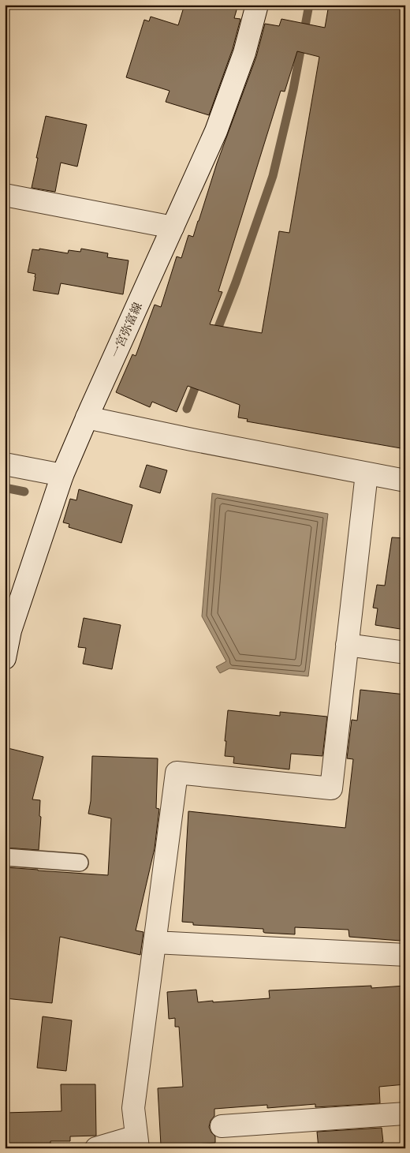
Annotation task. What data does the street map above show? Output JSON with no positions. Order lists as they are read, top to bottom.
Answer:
{
  "streets": {
    "street": ["一宮弥富線"]
  }
}
